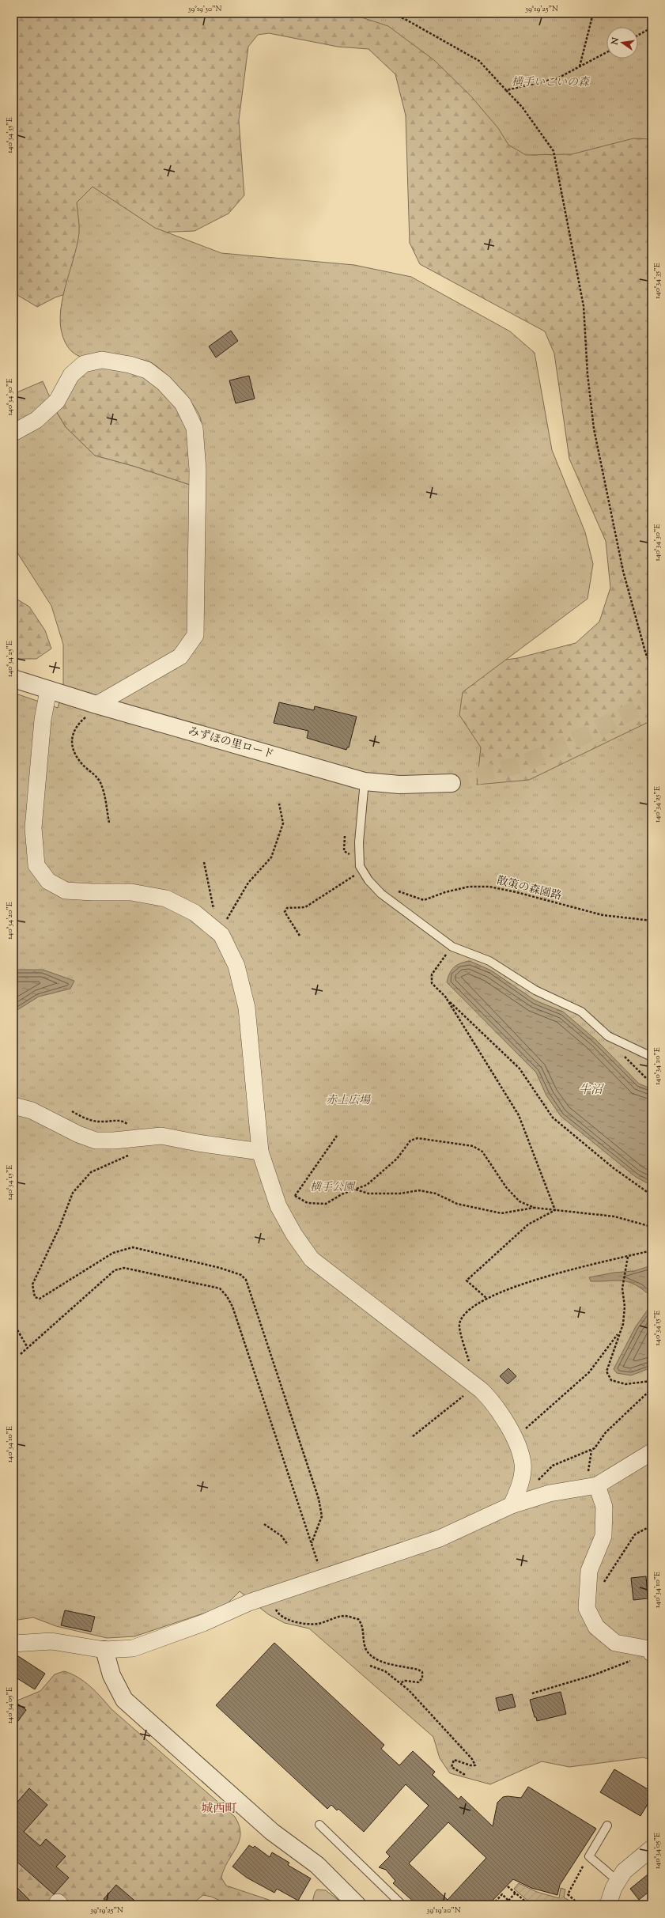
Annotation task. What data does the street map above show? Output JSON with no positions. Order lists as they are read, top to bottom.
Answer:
{
  "streets": {
    "street": ["みずほの里ロード"],
    "path": ["散策の森園路"]
  },
  "districts": ["城西町"],
  "water": ["牛沼"],
  "parks": ["横手いこいの森", "赤土広場", "横手公園"],
  "north": "left",
  "coordinates": [
    "39°19'30\"N",
    "39°19'25\"N",
    "140°34'35\"E",
    "140°34'30\"E",
    "140°34'25\"E",
    "140°34'20\"E",
    "140°34'15\"E",
    "140°34'10\"E",
    "140°34'05\"E",
    "39°19'20\"N"
  ]
}
